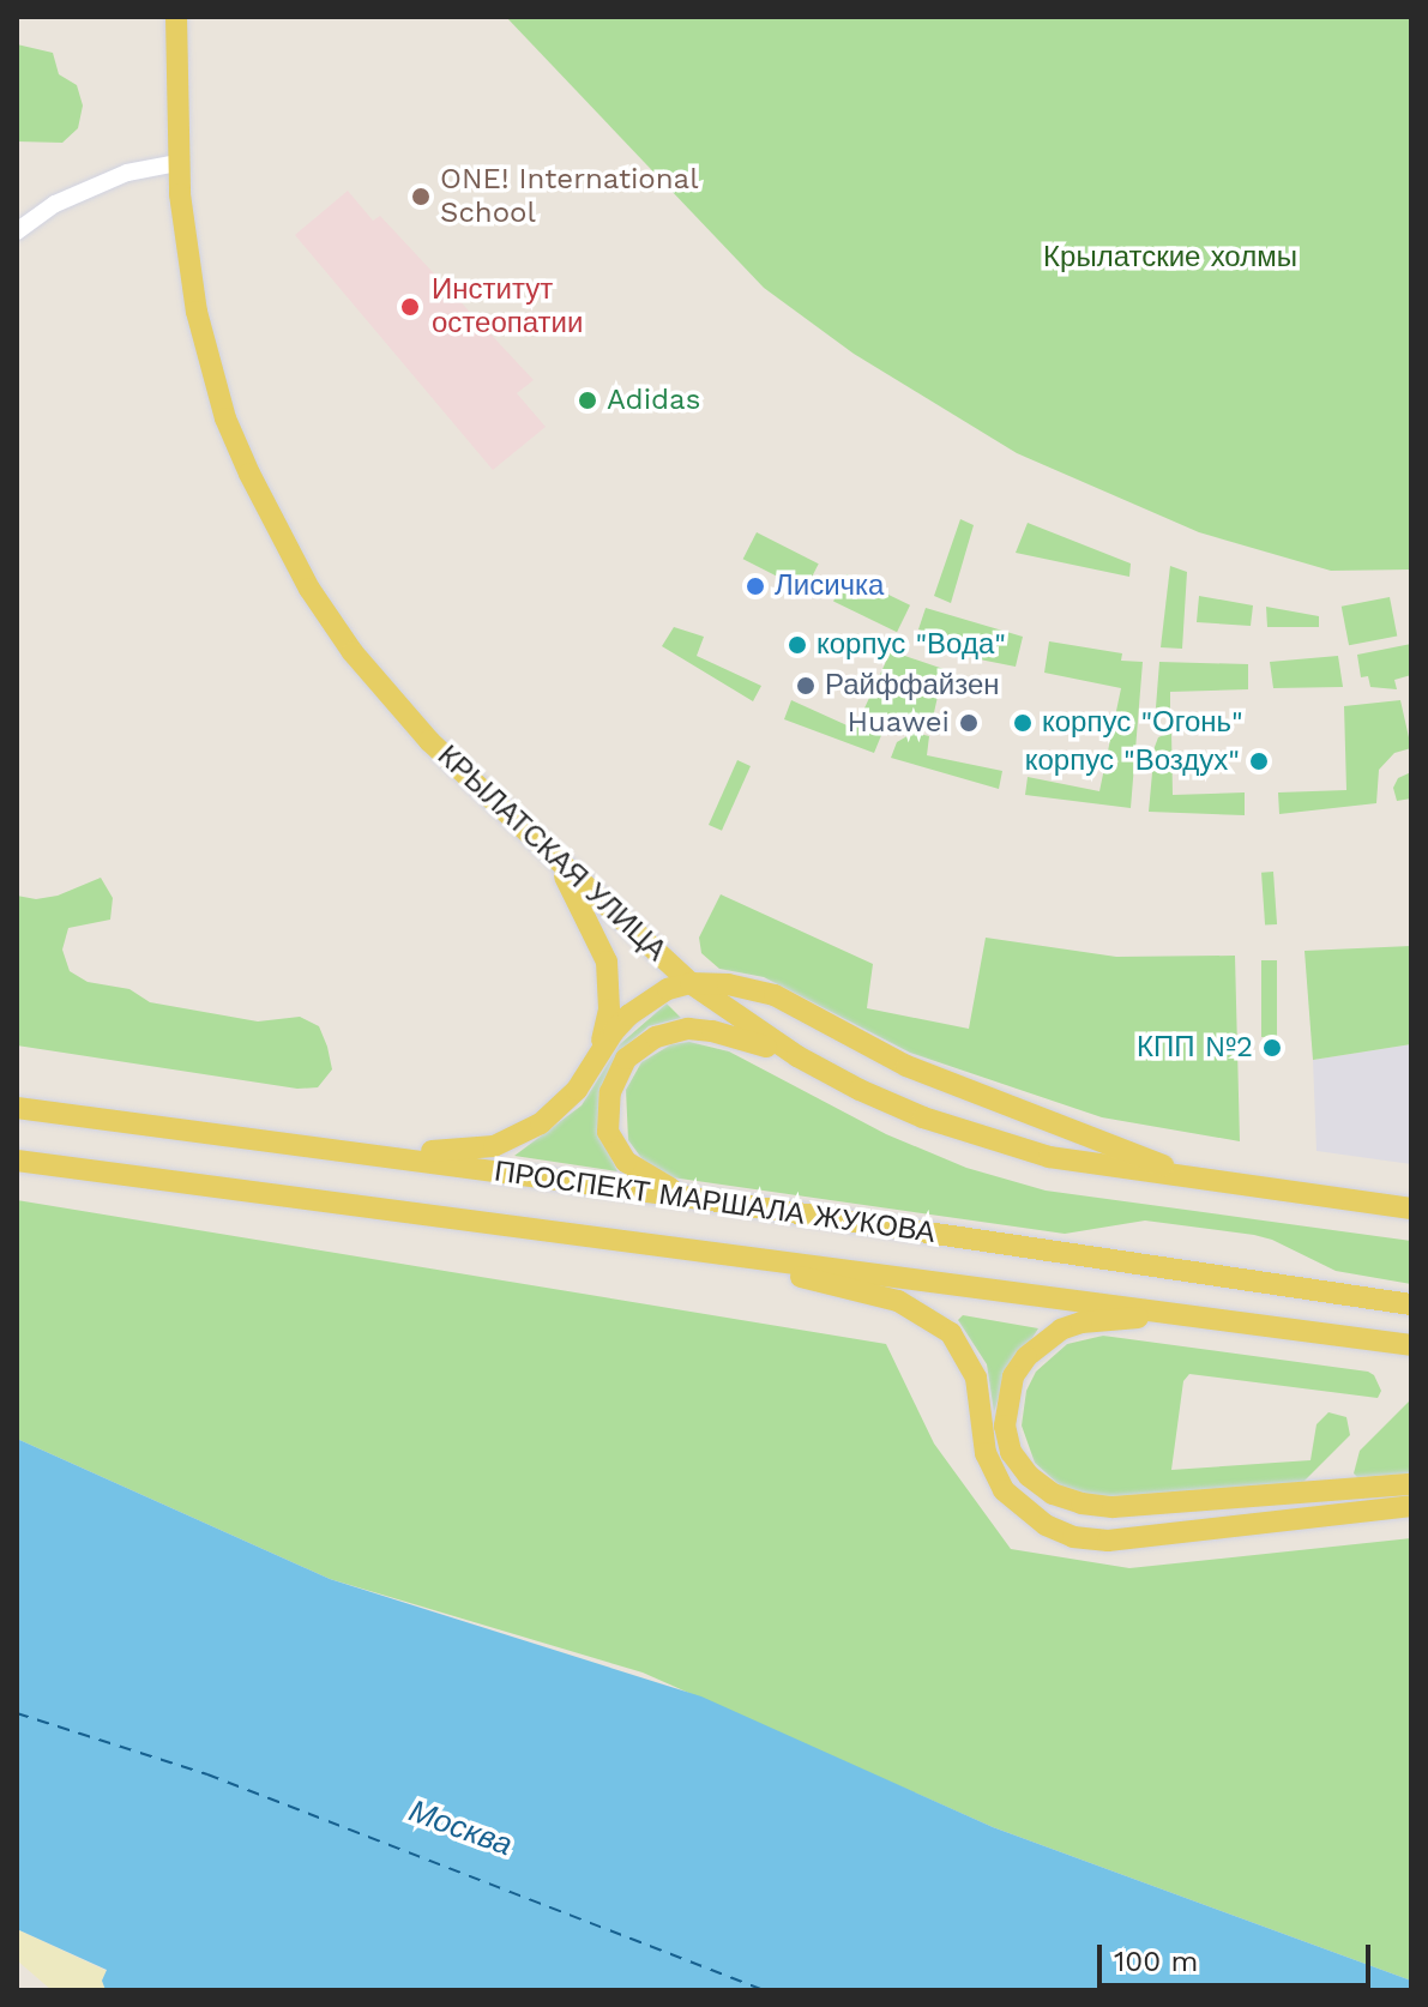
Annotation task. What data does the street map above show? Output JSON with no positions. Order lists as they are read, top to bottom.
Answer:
{
  "streets": {
    "main road": ["КРЫЛАТСКАЯ УЛИЦА", "ПРОСПЕКТ МАРШАЛА ЖУКОВА"]
  },
  "water": ["Москва"],
  "parks": ["Крылатские холмы"],
  "places": [
    "ONE! International School",
    "Институт остеопатии",
    "Adidas",
    "Лисичка",
    "корпус \"Вода\"",
    "Райффайзен",
    "Huawei",
    "корпус \"Огонь\"",
    "корпус \"Воздух\"",
    "КПП №2"
  ],
  "scale_bar": "100 m"
}
